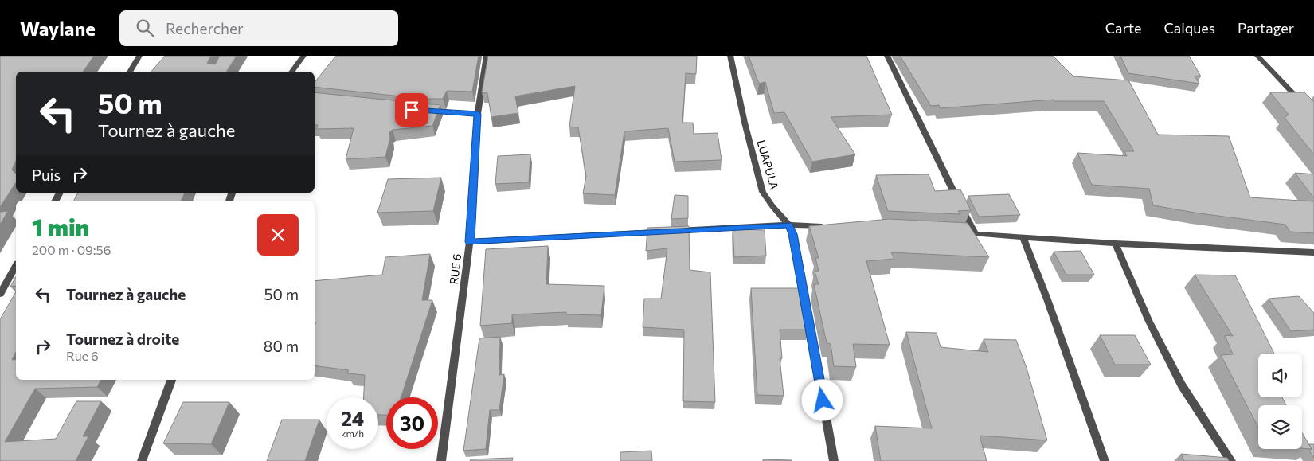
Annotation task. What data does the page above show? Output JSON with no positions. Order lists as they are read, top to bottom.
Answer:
{
  "streets": {
    "street": ["LUAPULA", "RUE 6"]
  },
  "page": {
    "header": "Waylane",
    "search": "Rechercher",
    "nav": ["Carte", "Calques", "Partager"],
    "turn": ["50 m", "Tournez à gauche"],
    "then": "Puis",
    "heading": ["1 min", "200 m · 09:56"],
    "list": [
      {
        "name": "Tournez à gauche",
        "value": "50 m"
      },
      {
        "name": "Tournez à droite",
        "note": "Rue 6",
        "value": "80 m"
      }
    ],
    "speed": "24 km/h",
    "limit": "30"
  }
}
